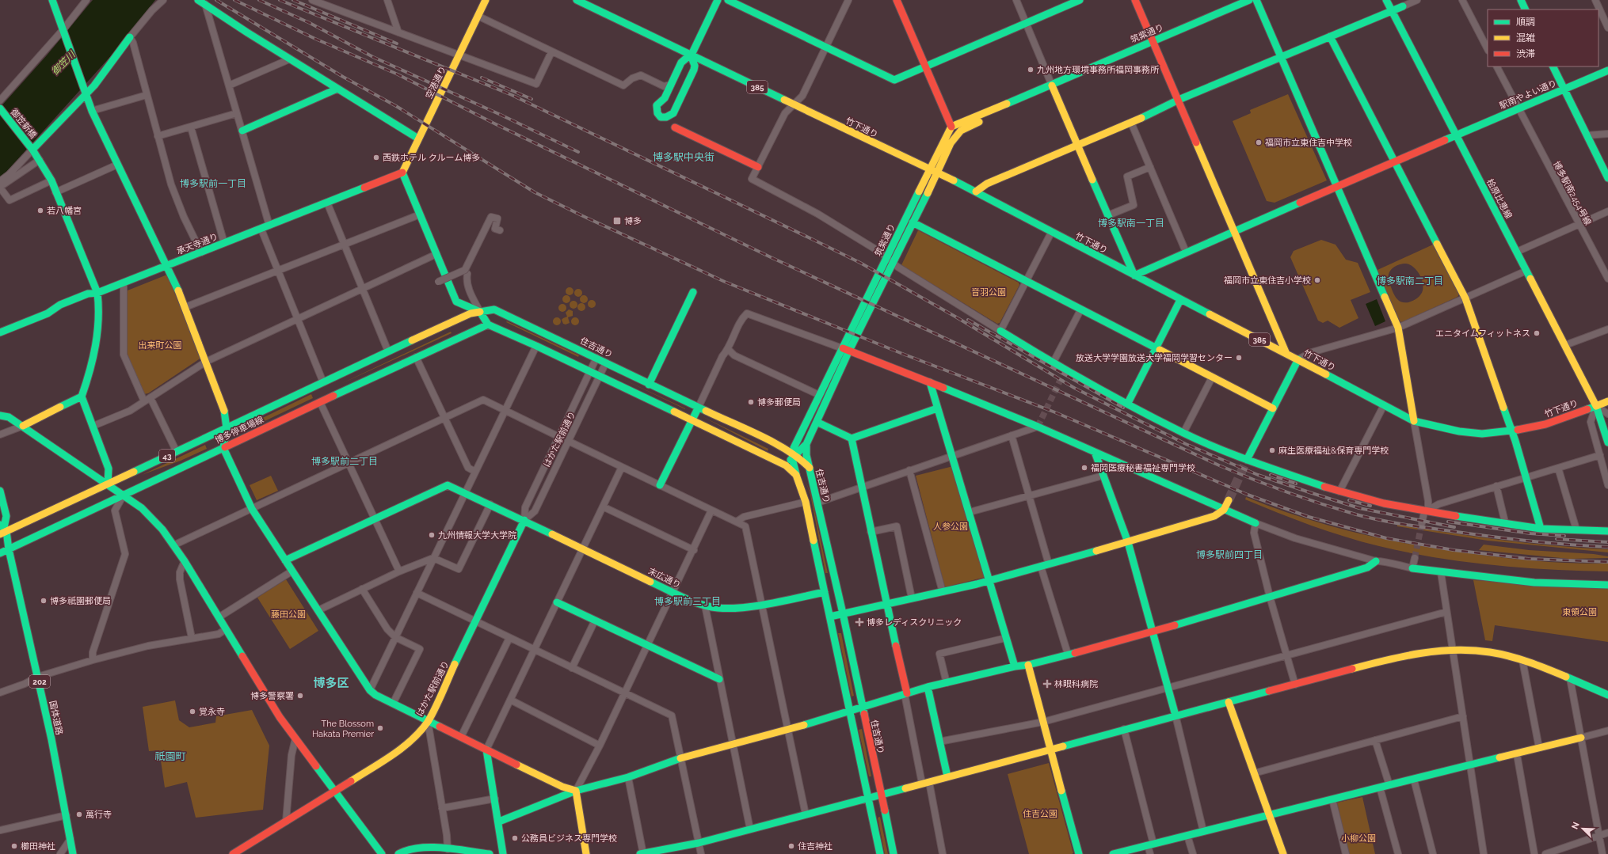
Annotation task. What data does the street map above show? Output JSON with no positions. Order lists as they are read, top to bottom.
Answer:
{
  "streets": {
    "main road": [
      "筑紫通り",
      "空港通り",
      "385",
      "駅南やよい通り",
      "御笠新橋",
      "竹下通り",
      "桧原比恵線",
      "承天寺通り",
      "住吉通り",
      "博多停車場線",
      "はかた駅前通り",
      "43",
      "末広通り",
      "202",
      "国体道路"
    ],
    "street": ["博多駅南2454号線"]
  },
  "crossings": [
    ["筑紫通り", "竹下通り"],
    ["筑紫通り", "住吉通り"],
    ["空港通り", "承天寺通り"],
    ["駅南やよい通り", "竹下通り"],
    ["駅南やよい通り", "博多駅南2454号線"],
    ["駅南やよい通り", "桧原比恵線"],
    ["御笠新橋", "承天寺通り"],
    ["竹下通り", "桧原比恵線"],
    ["住吉通り", "博多停車場線"],
    ["住吉通り", "はかた駅前通り"],
    ["博多停車場線", "202"],
    ["博多停車場線", "国体道路"],
    ["はかた駅前通り", "末広通り"],
    ["202", "国体道路"]
  ],
  "districts": [
    "博多駅中央街",
    "博多駅前一丁目",
    "博多駅南一丁目",
    "博多駅南二丁目",
    "博多駅前二丁目",
    "博多駅前四丁目",
    "博多駅前三丁目",
    "博多区",
    "祇園町"
  ],
  "water": ["御笠川"],
  "parks": [
    "音羽公園",
    "出来町公園",
    "人参公園",
    "東領公園",
    "藤田公園",
    "住吉公園",
    "小柳公園"
  ],
  "places": {
    "other": [
      "九州地方環境事務所福岡事務所",
      "福岡市立東住吉中学校",
      "西鉄ホテル クルーム博多",
      "若八幡宮",
      "福岡市立東住吉小学校",
      "エニタイムフィットネス",
      "放送大学学園放送大学福岡学習センター",
      "博多郵便局",
      "麻生医療福祉&保育専門学校",
      "福岡医療秘書福祉専門学校",
      "九州情報大学大学院",
      "博多祇園郵便局",
      "博多警察署",
      "覚永寺",
      "The Blossom Hakata Premier",
      "萬行寺",
      "公務員ビジネス専門学校",
      "櫛田神社",
      "住吉神社"
    ],
    "transit": ["博多"],
    "health": ["博多レディスクリニック", "林眼科病院"]
  },
  "legend": ["順調", "混雑", "渋滞"],
  "north": "top left"
}
